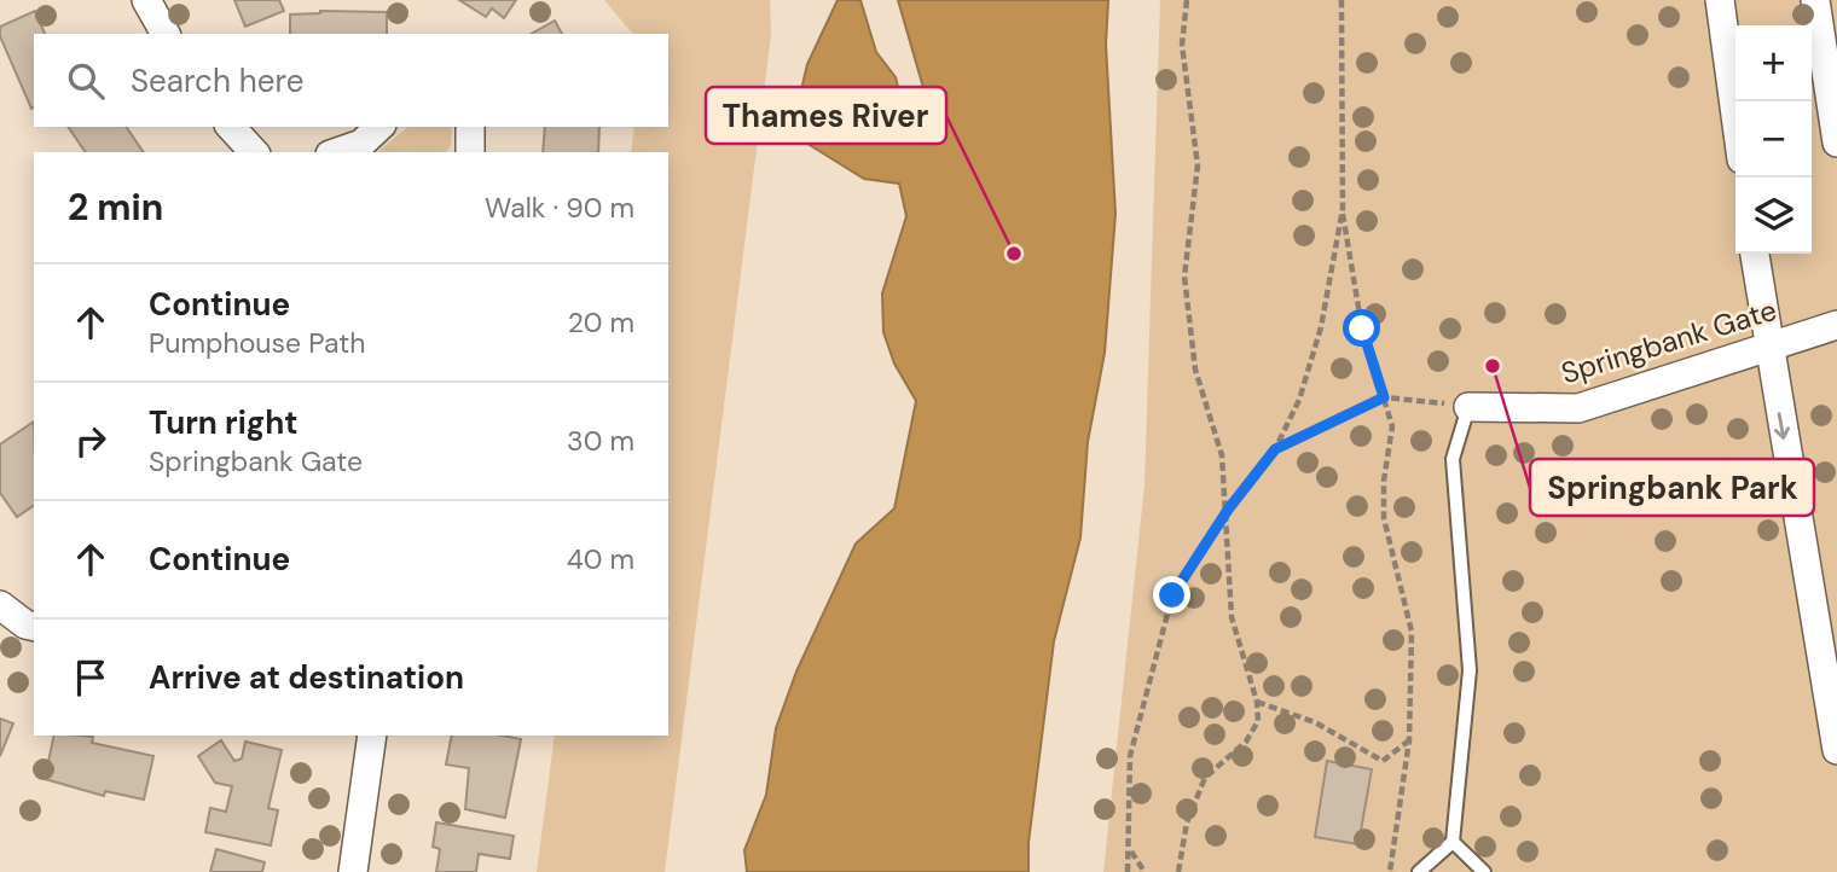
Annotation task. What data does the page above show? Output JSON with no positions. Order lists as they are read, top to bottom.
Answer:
{
  "streets": {
    "street": ["Springbank Gate"]
  },
  "places": ["Thames River", "Springbank Park"],
  "page": {
    "map_buttons": ["+", "−"],
    "search": "Search here",
    "heading": ["2 min", "Walk · 90 m"],
    "list": [
      ["Continue", "Pumphouse Path", "20 m"],
      ["Turn right", "Springbank Gate", "30 m"],
      ["Continue", "40 m"],
      "Arrive at destination"
    ]
  }
}
